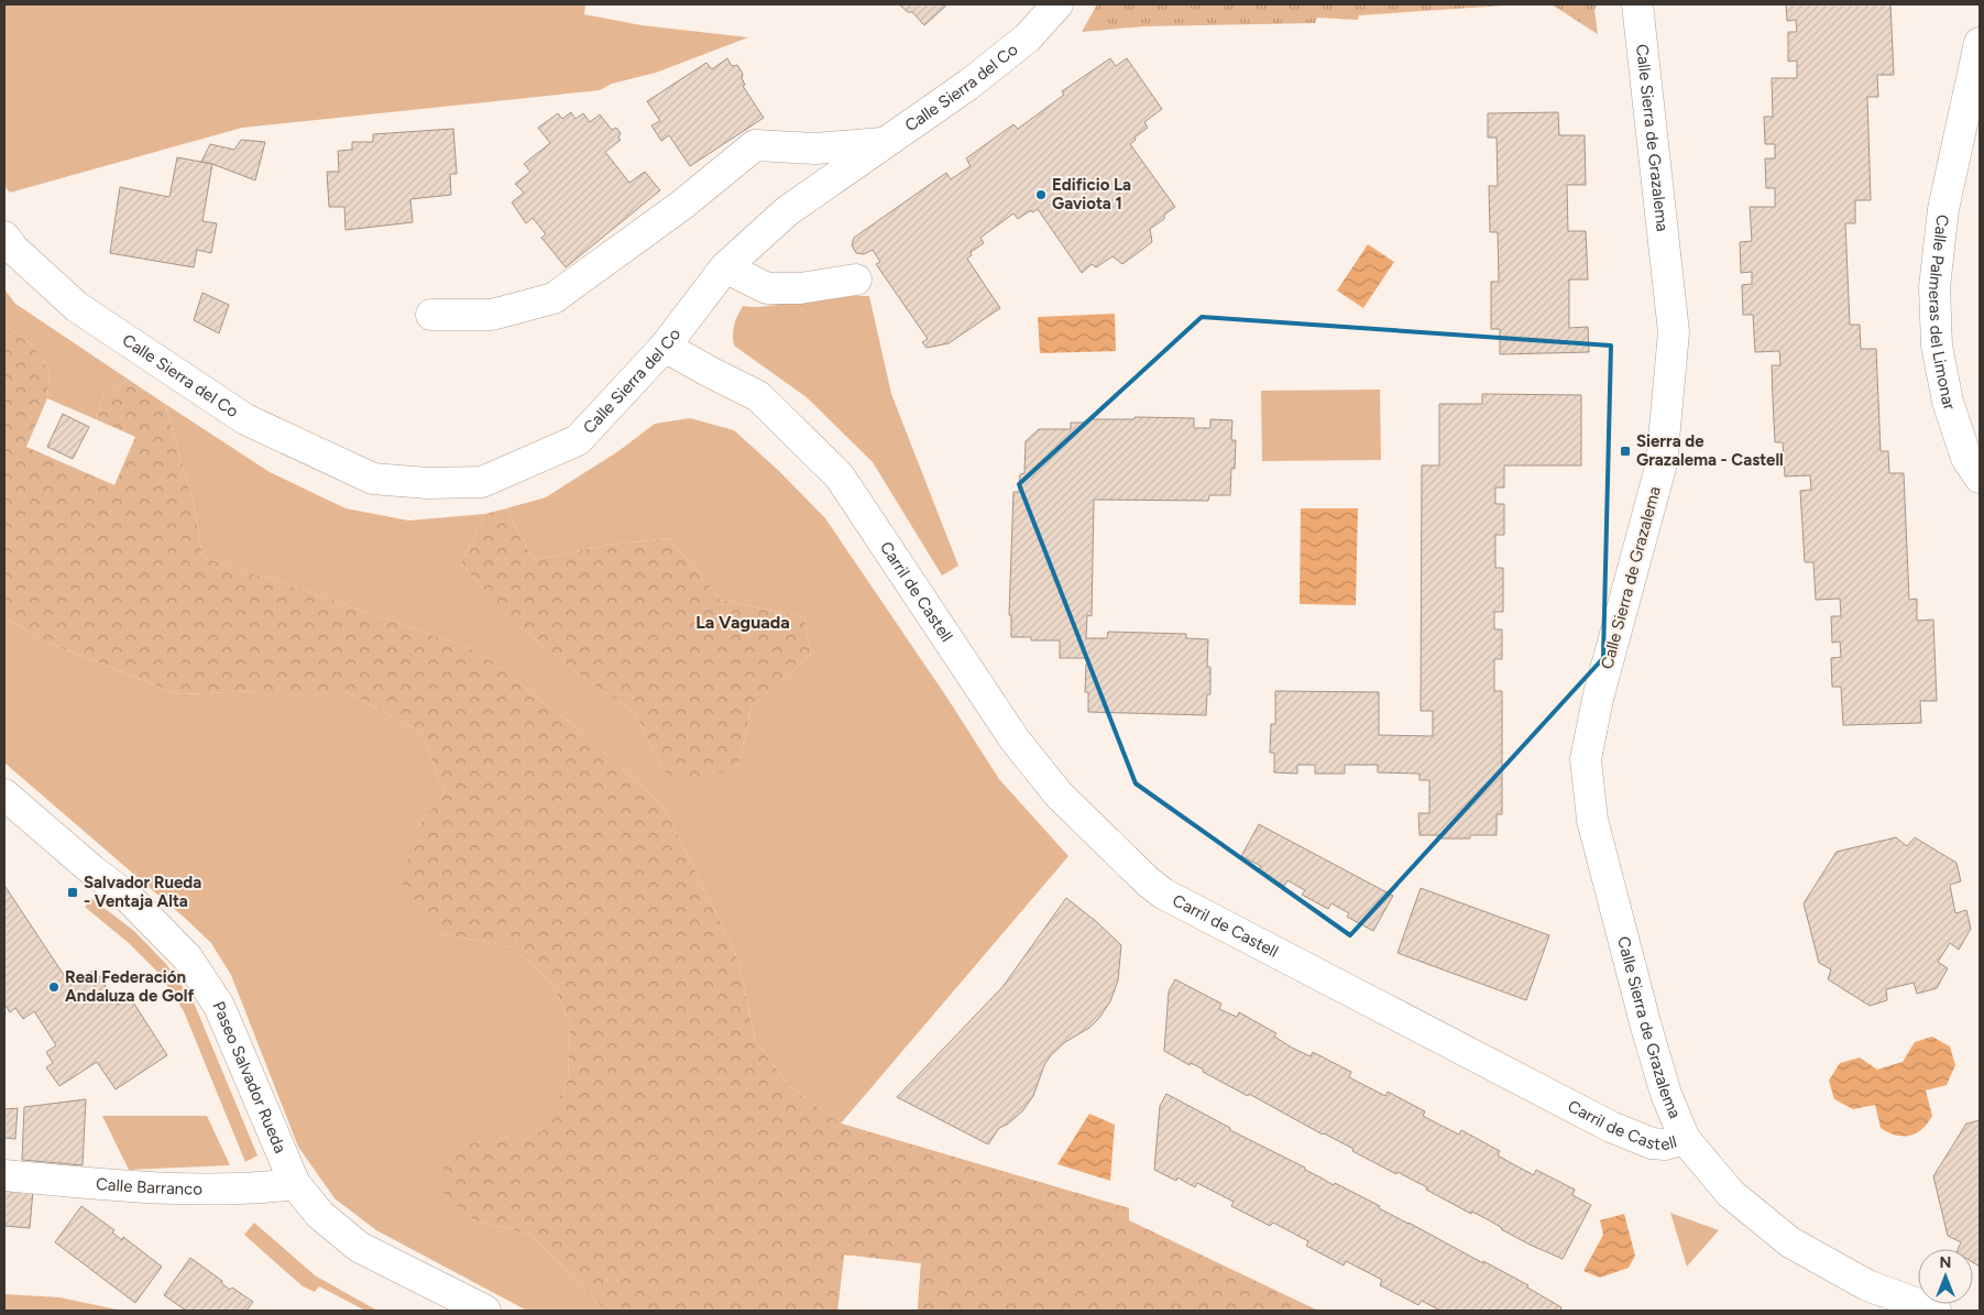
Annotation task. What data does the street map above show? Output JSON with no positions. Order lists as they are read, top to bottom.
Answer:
{
  "streets": {
    "street": [
      "Calle Sierra del Co",
      "Calle Sierra de Grazalema",
      "Calle Palmeras del Limonar",
      "Carril de Castell",
      "Paseo Salvador Rueda",
      "Calle Barranco"
    ]
  },
  "crossings": [
    ["Calle Sierra del Co", "Carril de Castell"],
    ["Calle Sierra de Grazalema", "Carril de Castell"],
    ["Paseo Salvador Rueda", "Calle Barranco"]
  ],
  "districts": ["La Vaguada"],
  "places": {
    "other": ["Edificio La Gaviota 1", "Real Federación Andaluza de Golf"],
    "transit": ["Sierra de Grazalema - Castell", "Salvador Rueda - Ventaja Alta"]
  },
  "north": "top"
}
